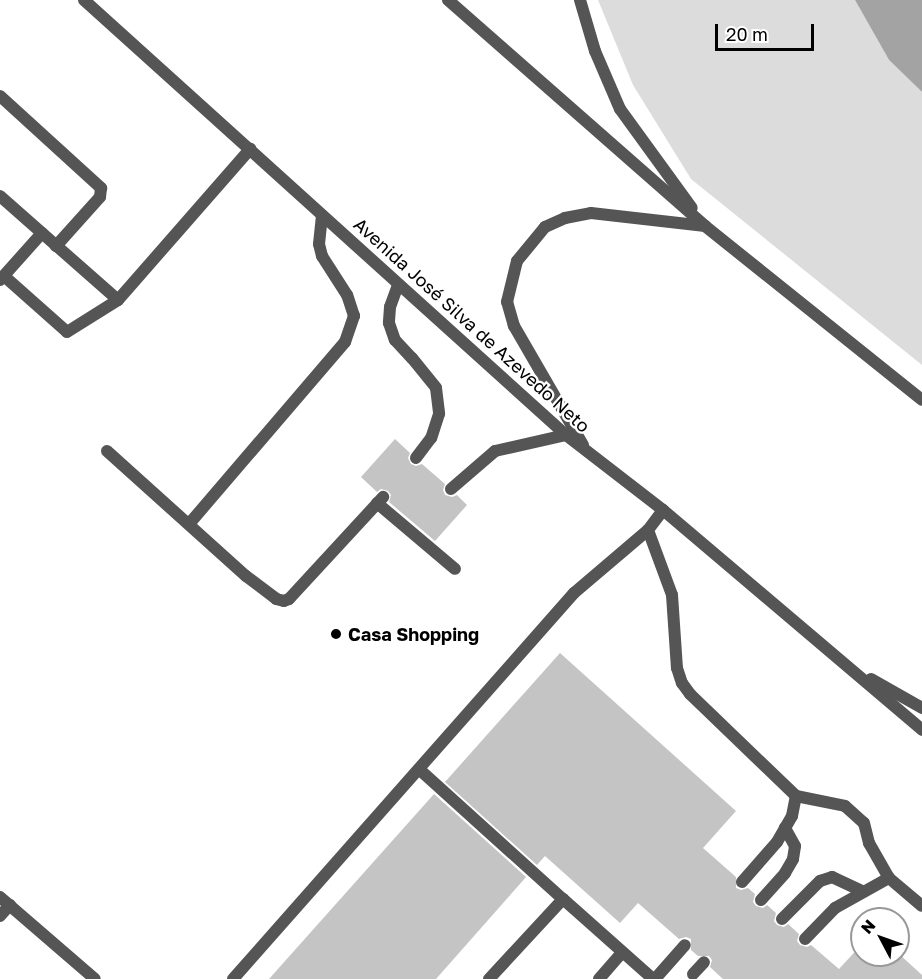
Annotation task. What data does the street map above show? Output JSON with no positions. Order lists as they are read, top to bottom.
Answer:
{
  "streets": {
    "street": ["Avenida José Silva de Azevedo Neto"]
  },
  "places": ["Casa Shopping"],
  "scale_bar": "20 m",
  "north": "top left"
}
